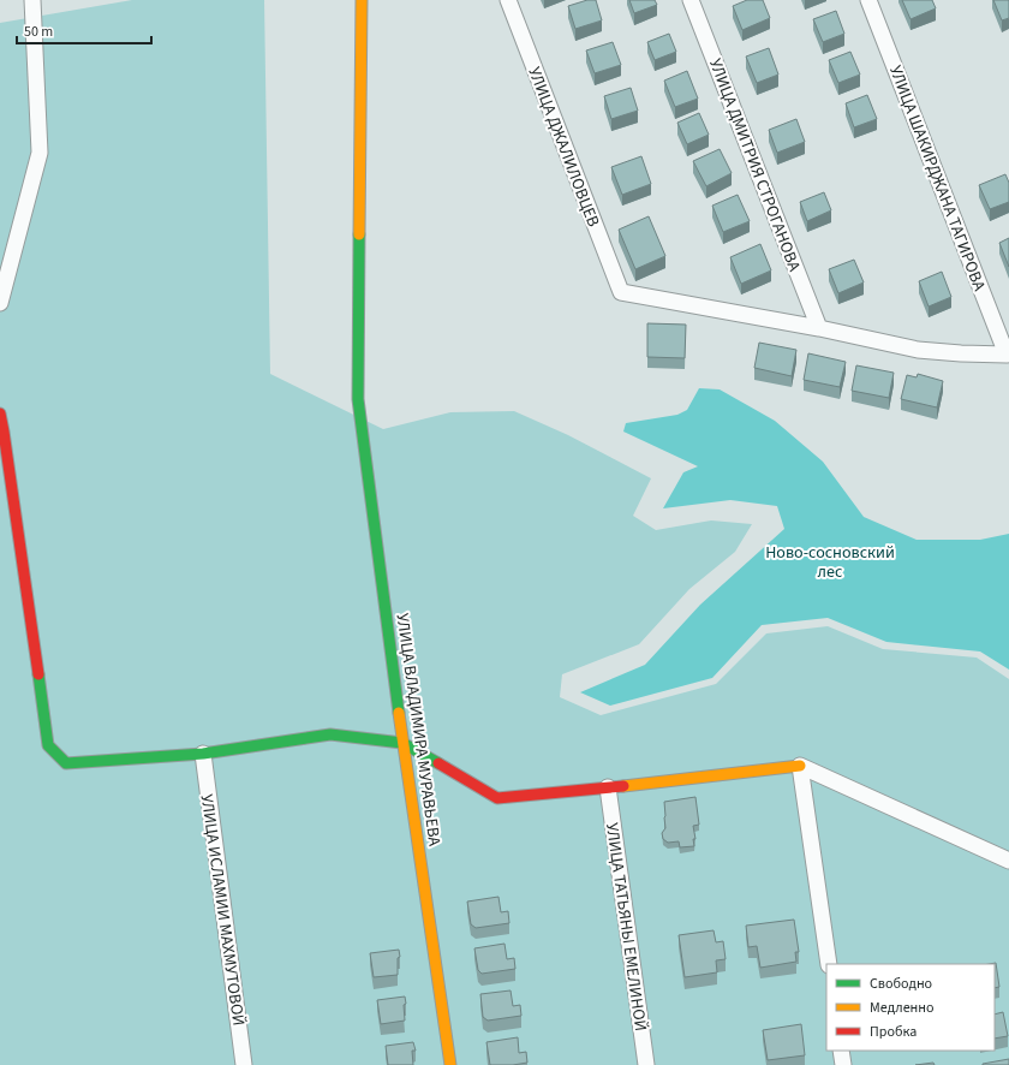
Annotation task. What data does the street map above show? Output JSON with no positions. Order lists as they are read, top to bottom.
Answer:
{
  "streets": {
    "street": [
      "УЛИЦА ДЖАЛИЛОВЦЕВ",
      "УЛИЦА ДМИТРИЯ СТРОГАНОВА",
      "УЛИЦА ШАКИРДЖАНА ТАГИРОВА",
      "УЛИЦА ВЛАДИМИРА МУРАВЬЕВА",
      "УЛИЦА ИСЛАМИИ МАХМУТОВОЙ",
      "УЛИЦА ТАТЬЯНЫ ЕМЕЛИНОЙ"
    ]
  },
  "crossings": [
    ["УЛИЦА ДЖАЛИЛОВЦЕВ", "УЛИЦА ДМИТРИЯ СТРОГАНОВА"]
  ],
  "parks": ["Ново-сосновский лес"],
  "legend": ["Свободно", "Медленно", "Пробка"],
  "scale_bar": "50 m"
}
